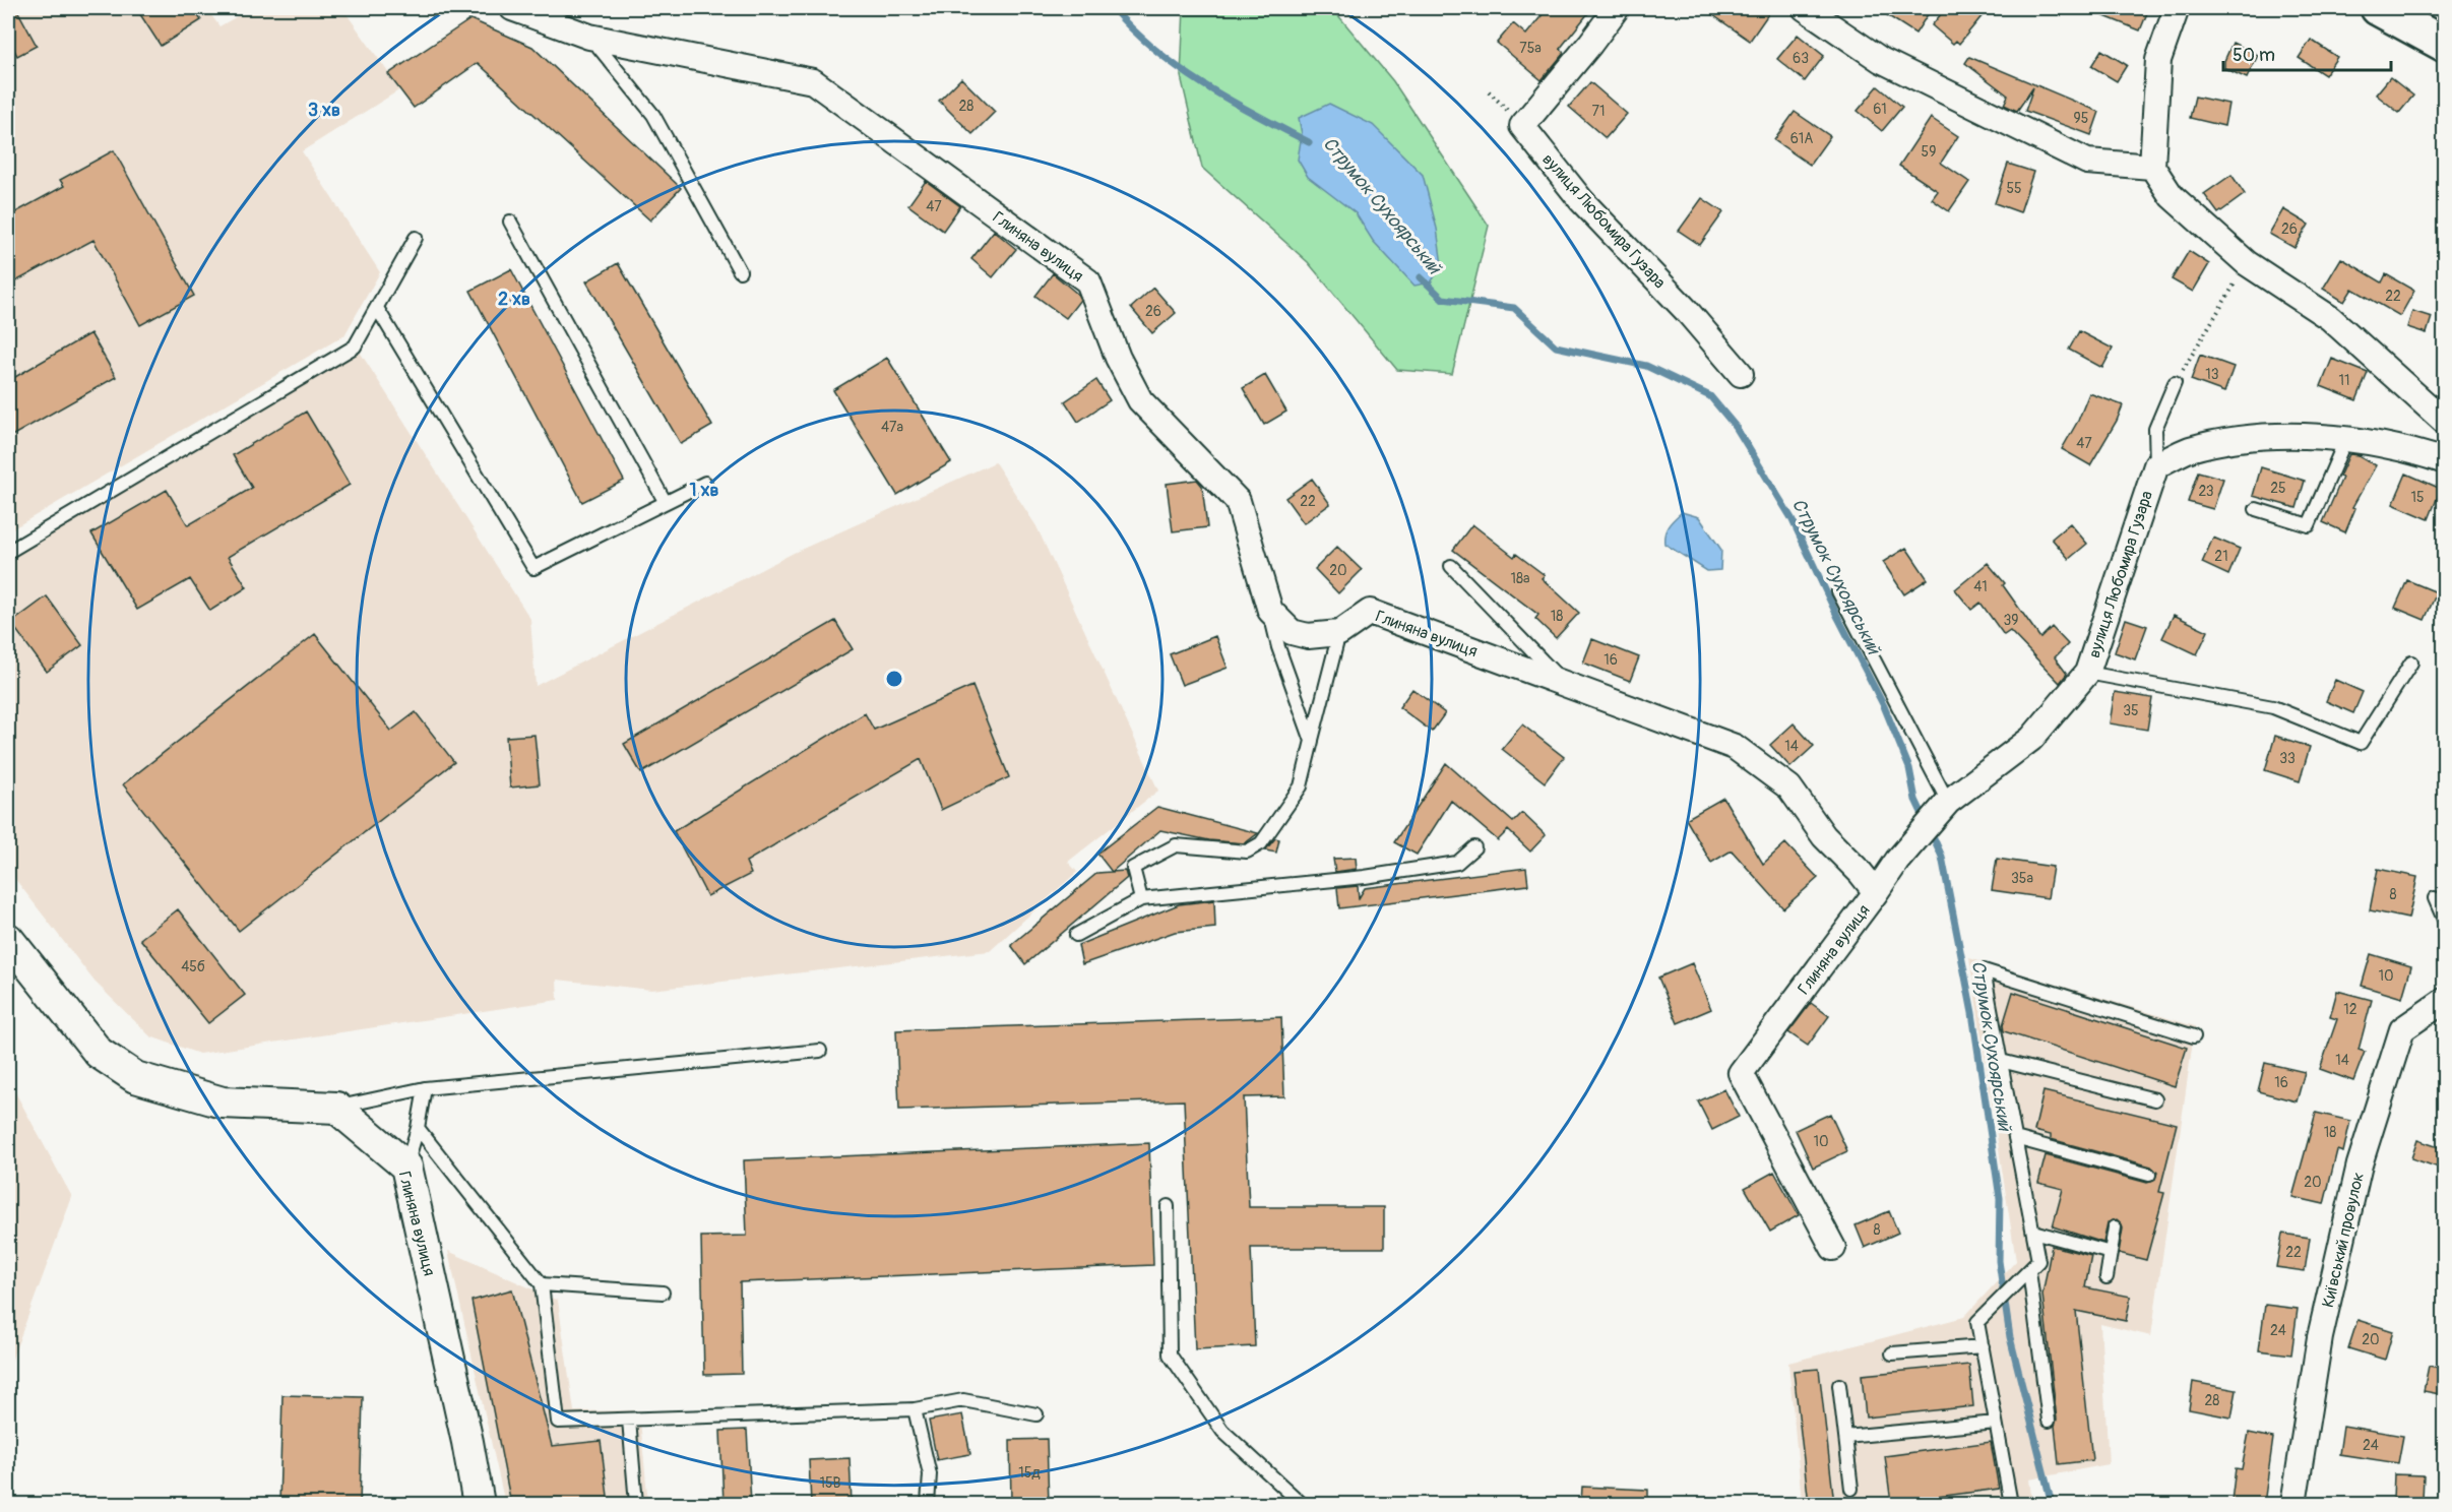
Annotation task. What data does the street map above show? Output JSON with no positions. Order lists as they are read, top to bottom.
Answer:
{
  "streets": {
    "street": ["вулиця Любомира Гузара", "Глиняна вулиця", "Київський провулок"]
  },
  "crossings": [
    ["вулиця Любомира Гузара", "Глиняна вулиця"]
  ],
  "water": ["Струмок Сухоярський"],
  "house_numbers": [
    "75а",
    "63",
    "28",
    "61",
    "71",
    "95",
    "61А",
    "59",
    "55",
    "47",
    "26",
    "22",
    "26",
    "13",
    "11",
    "47а",
    "47",
    "25",
    "23",
    "15",
    "22",
    "21",
    "20",
    "18а",
    "41",
    "18",
    "39",
    "16",
    "35",
    "14",
    "33",
    "35а",
    "8",
    "45б",
    "10",
    "12",
    "14",
    "16",
    "18",
    "10",
    "20",
    "8",
    "22",
    "24",
    "20",
    "28",
    "24",
    "15д",
    "15В"
  ],
  "scale_bar": "50 m",
  "rings": ["3 хв", "2 хв", "1 хв"]
}
